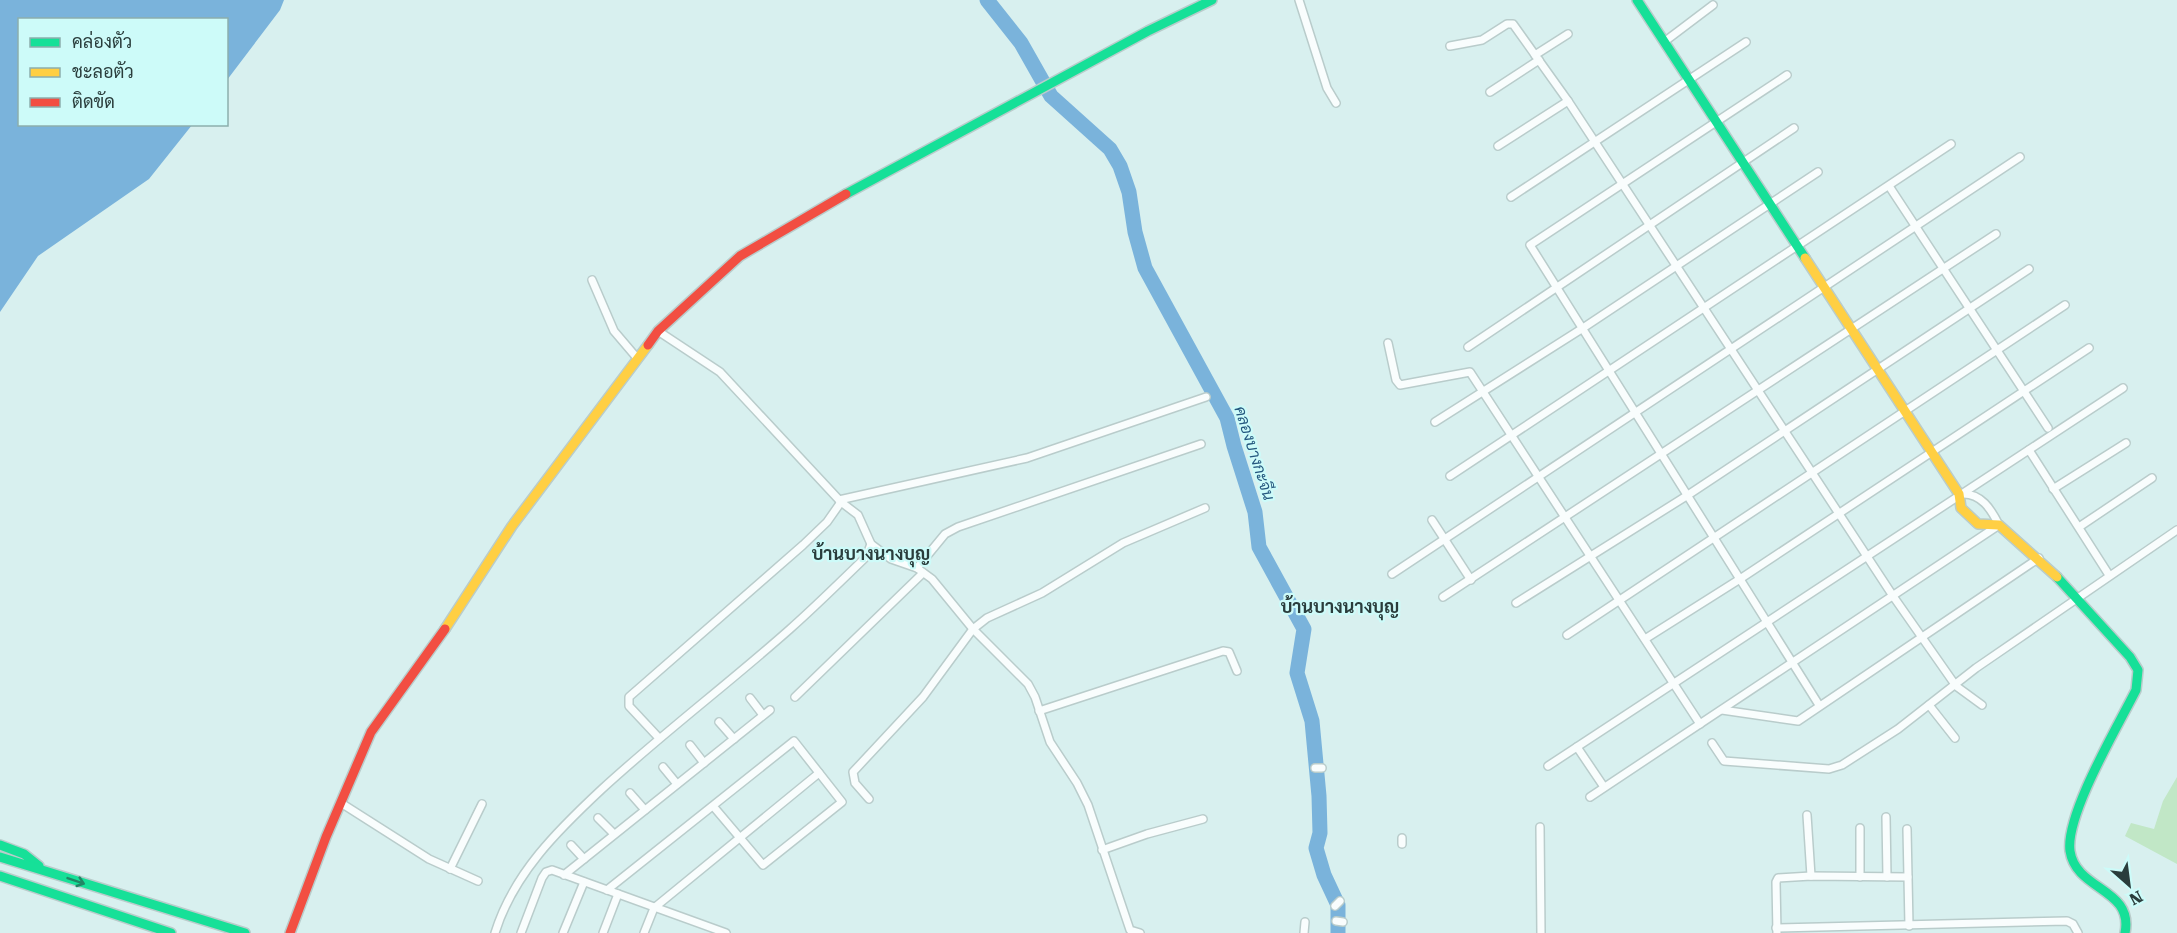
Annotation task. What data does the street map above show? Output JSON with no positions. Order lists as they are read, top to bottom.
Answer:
{
  "districts": ["บ้านบางนางบุญ", "บ้านบางนางบุญ"],
  "water": ["คลองบางกะจีน"],
  "legend": ["คล่องตัว", "ชะลอตัว", "ติดขัด"],
  "north": "bottom right"
}
